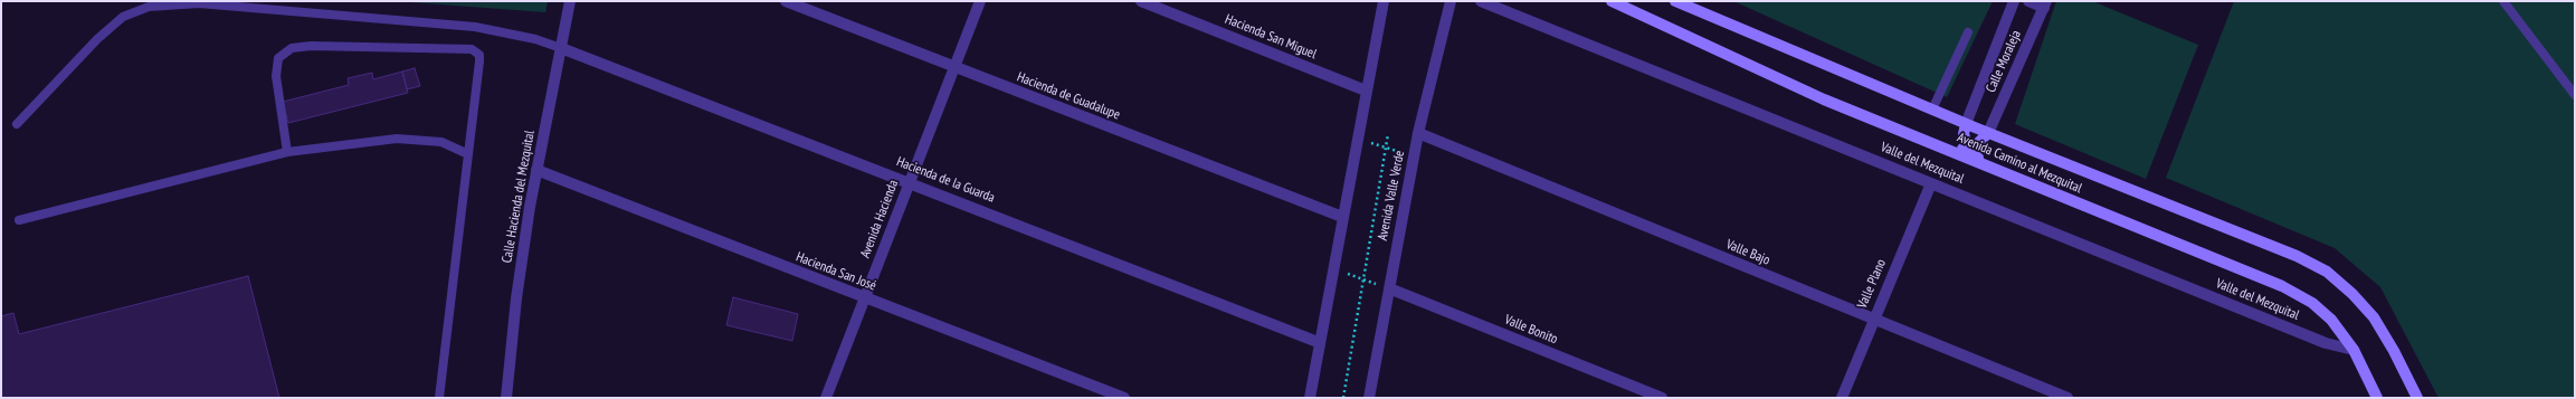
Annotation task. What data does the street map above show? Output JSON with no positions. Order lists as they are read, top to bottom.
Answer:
{
  "streets": {
    "main road": ["Avenida Camino al Mezquital"],
    "street": [
      "Hacienda San Miguel",
      "Calle Moraleja",
      "Hacienda de Guadalupe",
      "Valle del Mezquital",
      "Hacienda de la Guarda",
      "Avenida Valle Verde",
      "Calle Hacienda del Mezquital",
      "Avenida Hacienda",
      "Valle Bajo",
      "Hacienda San José",
      "Valle Plano",
      "Valle Bonito"
    ]
  },
  "crossings": [
    ["Calle Moraleja", "Avenida Camino al Mezquital"],
    ["Hacienda de Guadalupe", "Avenida Hacienda"],
    ["Valle del Mezquital", "Avenida Camino al Mezquital"],
    ["Valle del Mezquital", "Valle Plano"],
    ["Hacienda de la Guarda", "Calle Hacienda del Mezquital"],
    ["Hacienda de la Guarda", "Avenida Hacienda"],
    ["Avenida Valle Verde", "Valle Bajo"],
    ["Avenida Valle Verde", "Valle Bonito"],
    ["Calle Hacienda del Mezquital", "Hacienda San José"],
    ["Avenida Hacienda", "Hacienda San José"],
    ["Valle Bajo", "Valle Plano"]
  ]
}
